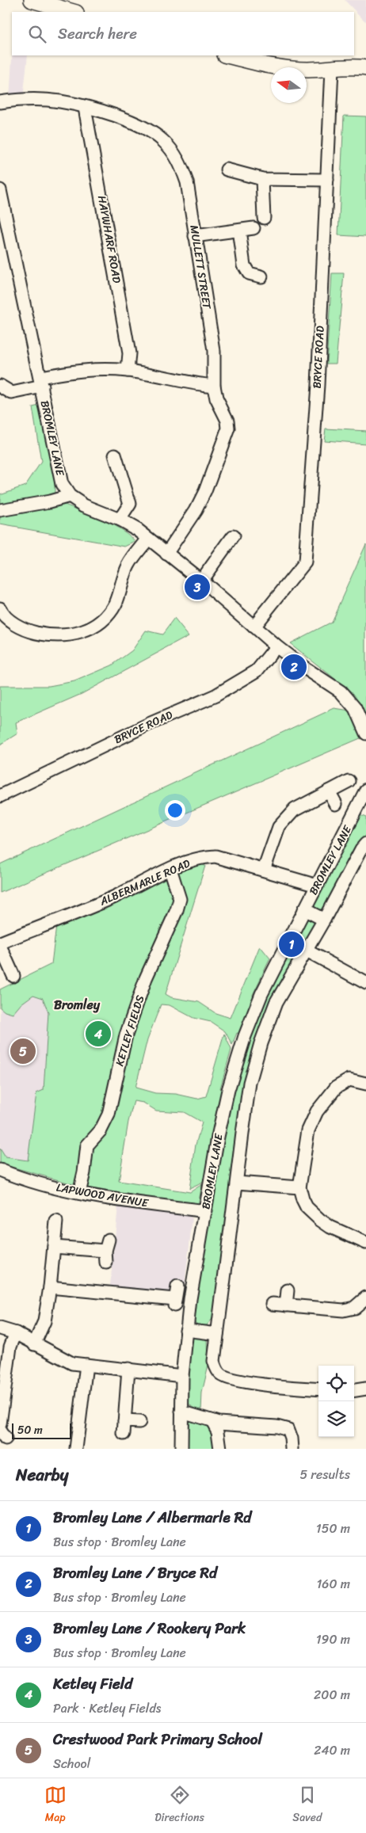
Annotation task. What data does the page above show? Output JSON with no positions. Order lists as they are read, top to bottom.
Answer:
{
  "streets": {
    "street": [
      "HAYWHARF ROAD",
      "MULLETT STREET",
      "BRYCE ROAD",
      "BROMLEY LANE",
      "ALBERMARLE ROAD",
      "KETLEY FIELDS",
      "LAPWOOD AVENUE"
    ]
  },
  "crossings": [
    ["HAYWHARF ROAD", "MULLETT STREET"],
    ["BROMLEY LANE", "ALBERMARLE ROAD"],
    ["BROMLEY LANE", "LAPWOOD AVENUE"],
    ["ALBERMARLE ROAD", "KETLEY FIELDS"],
    ["KETLEY FIELDS", "LAPWOOD AVENUE"]
  ],
  "districts": ["Bromley"],
  "scale_bar": "50 m",
  "north": "left",
  "page": {
    "search": "Search here",
    "pins": [
      "3",
      "2",
      "1",
      "4",
      "5"
    ],
    "scale": "50 m",
    "heading": ["Nearby", "5 results"],
    "list": [
      {
        "mark": "1",
        "name": "Bromley Lane / Albermarle Rd",
        "note": "Bus stop · Bromley Lane",
        "value": "150 m"
      },
      {
        "mark": "2",
        "name": "Bromley Lane / Bryce Rd",
        "note": "Bus stop · Bromley Lane",
        "value": "160 m"
      },
      {
        "mark": "3",
        "name": "Bromley Lane / Rookery Park",
        "note": "Bus stop · Bromley Lane",
        "value": "190 m"
      },
      {
        "mark": "4",
        "name": "Ketley Field",
        "note": "Park · Ketley Fields",
        "value": "200 m"
      },
      {
        "mark": "5",
        "name": "Crestwood Park Primary School",
        "note": "School",
        "value": "240 m"
      }
    ],
    "nav": ["Map", "Directions", "Saved"]
  }
}
